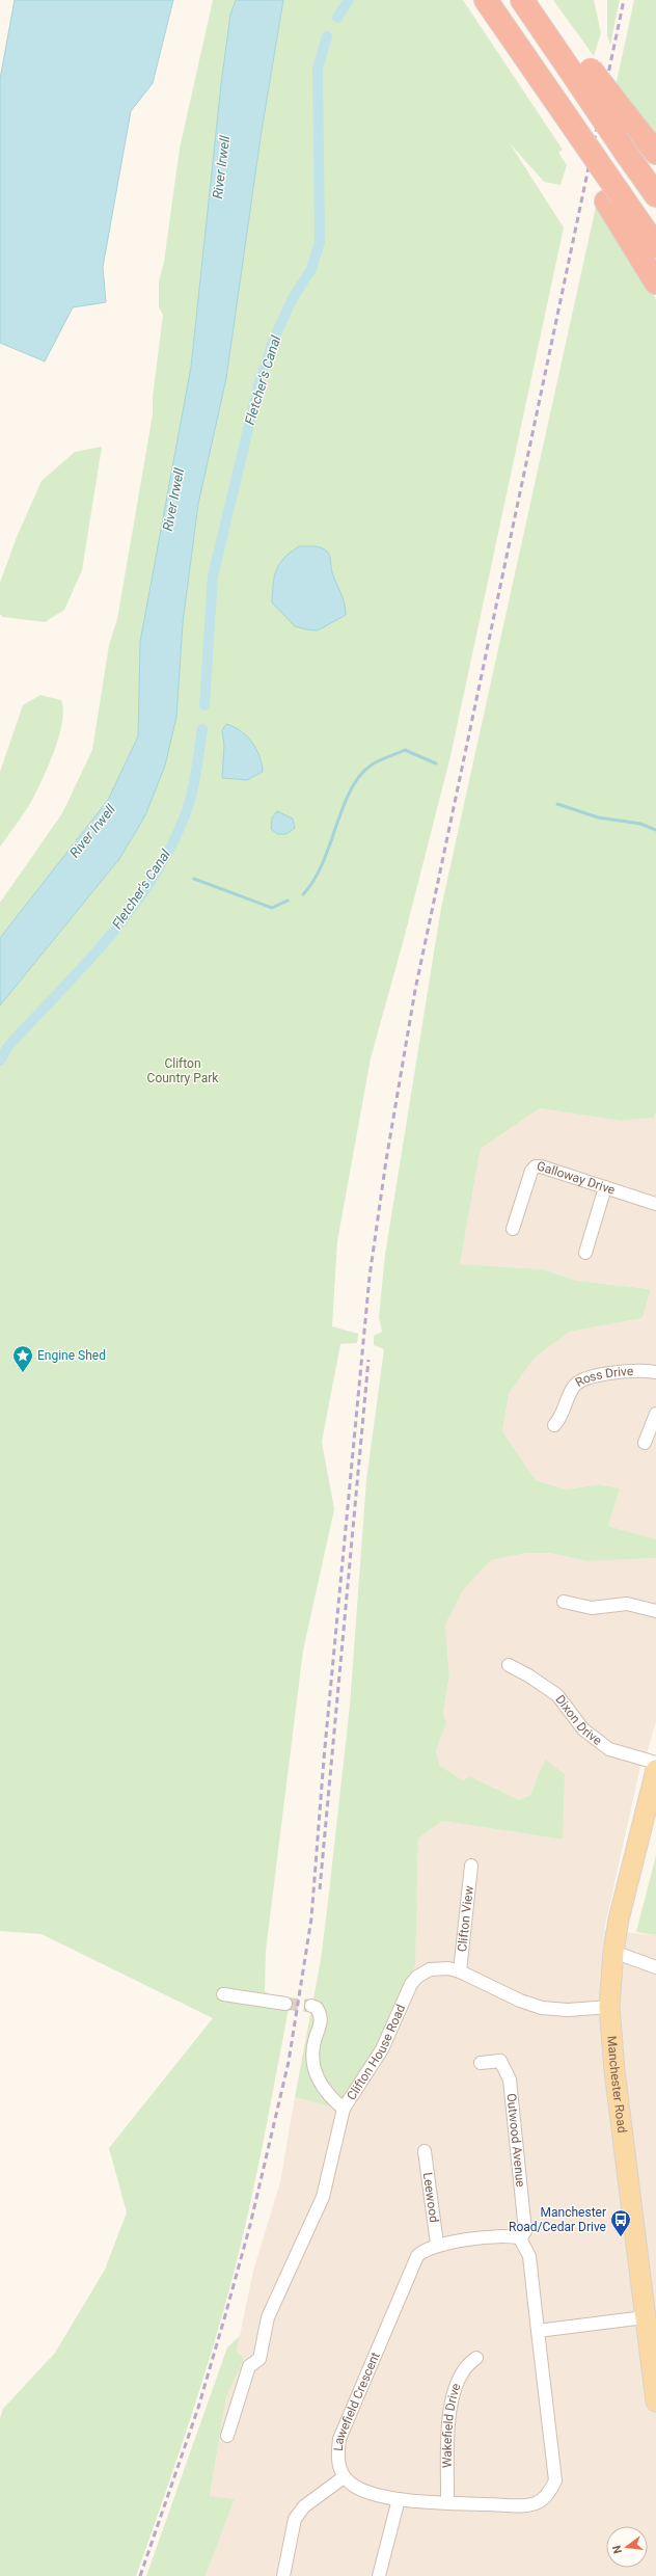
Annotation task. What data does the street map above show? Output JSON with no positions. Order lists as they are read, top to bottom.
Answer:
{
  "streets": {
    "main road": ["Manchester Road"],
    "street": [
      "Galloway Drive",
      "Ross Drive",
      "Dixon Drive",
      "Clifton View",
      "Clifton House Road",
      "Outwood Avenue",
      "Leewood",
      "Lawefield Crescent",
      "Wakefield Drive"
    ]
  },
  "crossings": [
    ["Clifton View", "Clifton House Road"],
    ["Clifton House Road", "Manchester Road"],
    ["Outwood Avenue", "Lawefield Crescent"],
    ["Leewood", "Lawefield Crescent"]
  ],
  "water": ["River Irwell", "Fletcher's Canal"],
  "parks": ["Clifton Country Park"],
  "places": {
    "place": ["Engine Shed"],
    "bus stop": ["Manchester Road/Cedar Drive"]
  },
  "north": "left"
}
